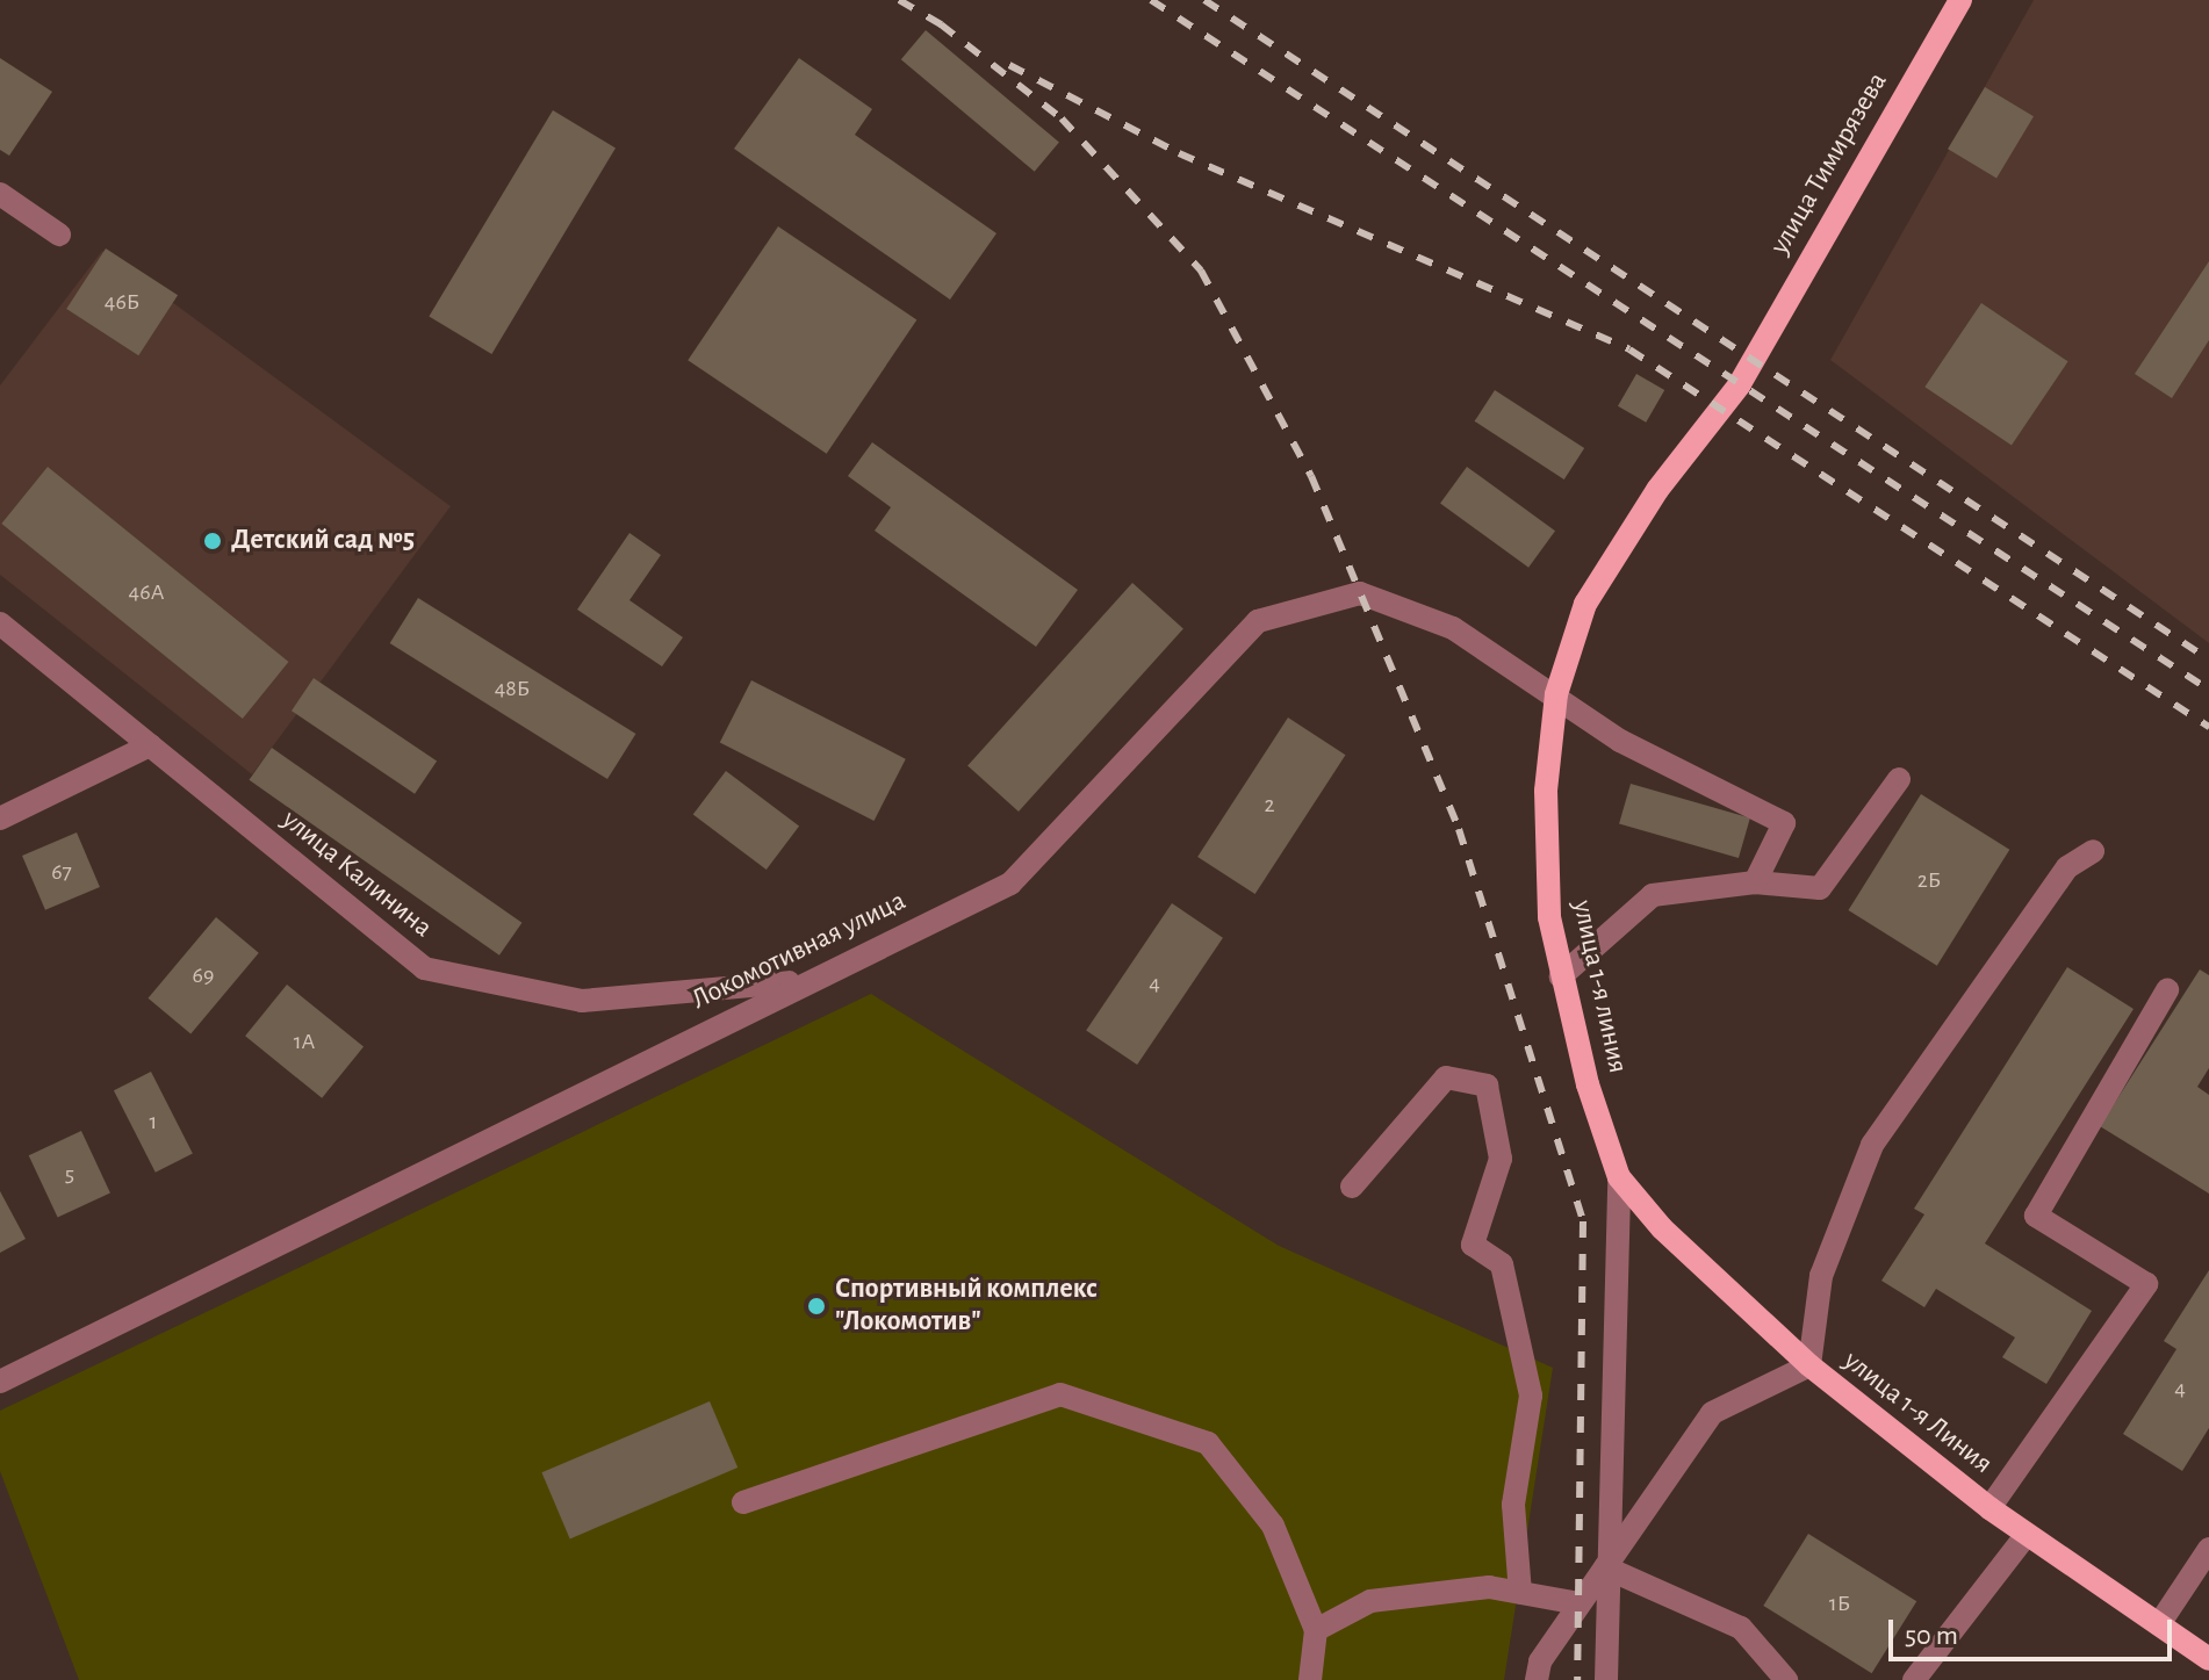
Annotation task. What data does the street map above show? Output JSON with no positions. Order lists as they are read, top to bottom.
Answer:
{
  "streets": {
    "main road": ["улица Тимирязева", "улица 1-я линия", "улица 1-я Линия"],
    "street": ["улица Калинина", "Локомотивная улица"]
  },
  "crossings": [
    ["улица Тимирязева", "улица 1-я линия"],
    ["улица Калинина", "Локомотивная улица"],
    ["Локомотивная улица", "улица 1-я линия"],
    ["улица 1-я линия", "улица 1-я Линия"]
  ],
  "places": ["Детский сад №5", "Спортивный комплекс \"Локомотив\""],
  "house_numbers": [
    "46Б",
    "46А",
    "48Б",
    "2",
    "67",
    "2Б",
    "69",
    "4",
    "1А",
    "1",
    "5",
    "4",
    "1Б"
  ],
  "scale_bar": "50 m"
}
